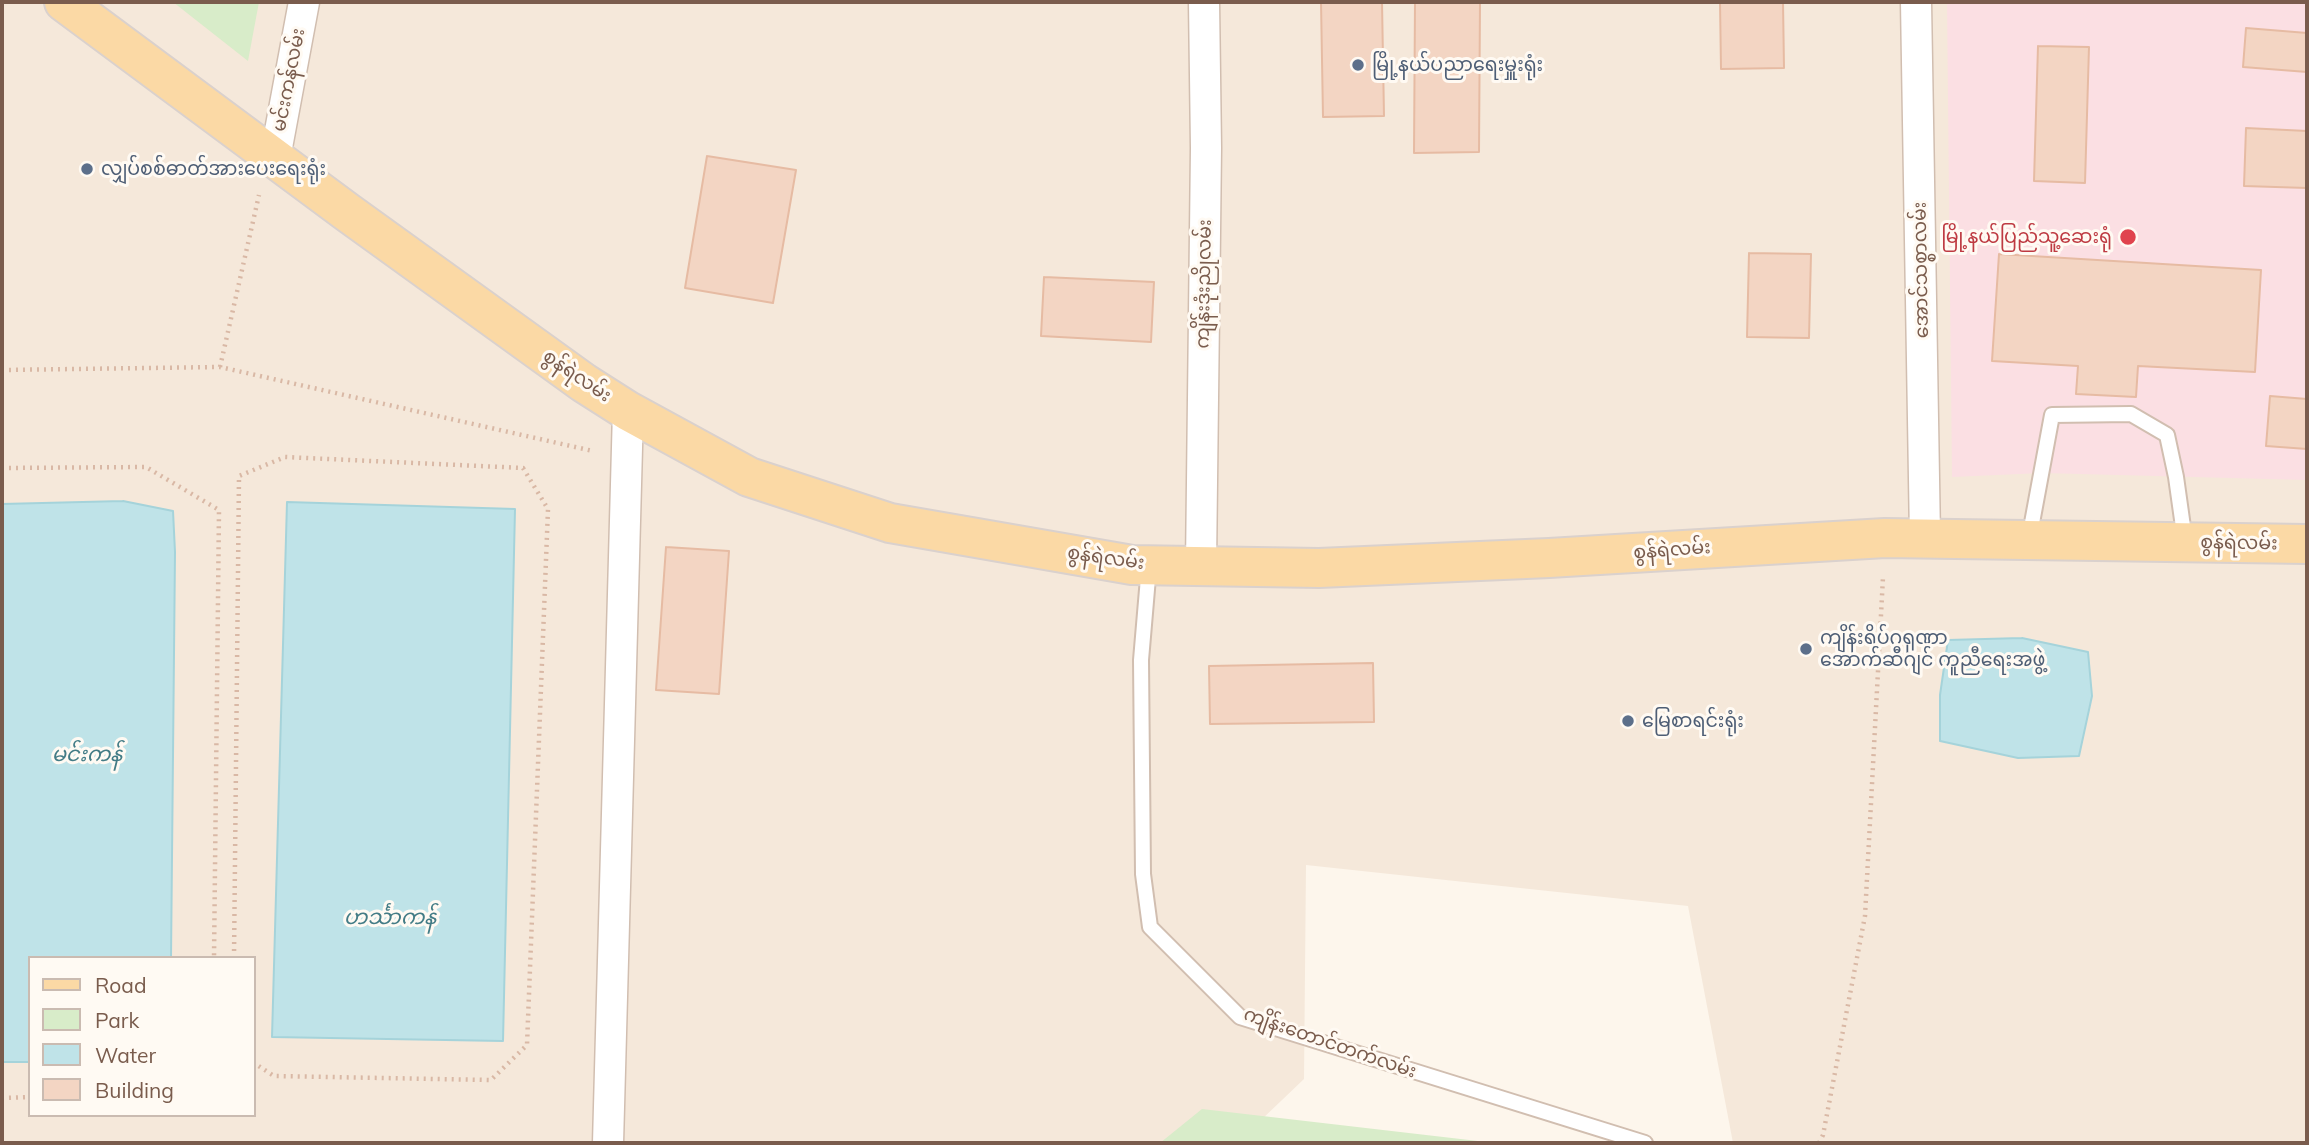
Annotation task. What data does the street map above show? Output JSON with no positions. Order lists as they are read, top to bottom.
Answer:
{
  "streets": {
    "main road": ["စွန်ရဲလမ်း"],
    "street": ["မင်းကန်လမ်း", "အောင်သစ္စာလမ်း", "ကျိန်းဒုံးညိုလမ်း"],
    "lane": ["ကျိန်းတောင်တက်လမ်း"]
  },
  "crossings": [
    ["မင်းကန်လမ်း", "စွန်ရဲလမ်း"],
    ["အောင်သစ္စာလမ်း", "စွန်ရဲလမ်း"],
    ["ကျိန်းဒုံးညိုလမ်း", "စွန်ရဲလမ်း"],
    ["စွန်ရဲလမ်း", "ကျိန်းတောင်တက်လမ်း"]
  ],
  "water": ["မင်းကန်", "ဟင်္သာကန်"],
  "places": [
    "မြို့နယ်ပညာရေးမှူးရုံး",
    "လျှပ်စစ်ဓာတ်အားပေးရေးရုံး",
    "မြို့နယ်ပြည်သူ့ဆေးရုံ",
    "ကျိန်းရိပ်ဂရုဏာ အောက်ဆီဂျင် ကူညီရေးအဖွဲ့",
    "မြေစာရင်းရုံး"
  ],
  "legend": [
    "Road",
    "Park",
    "Water",
    "Building"
  ]
}
